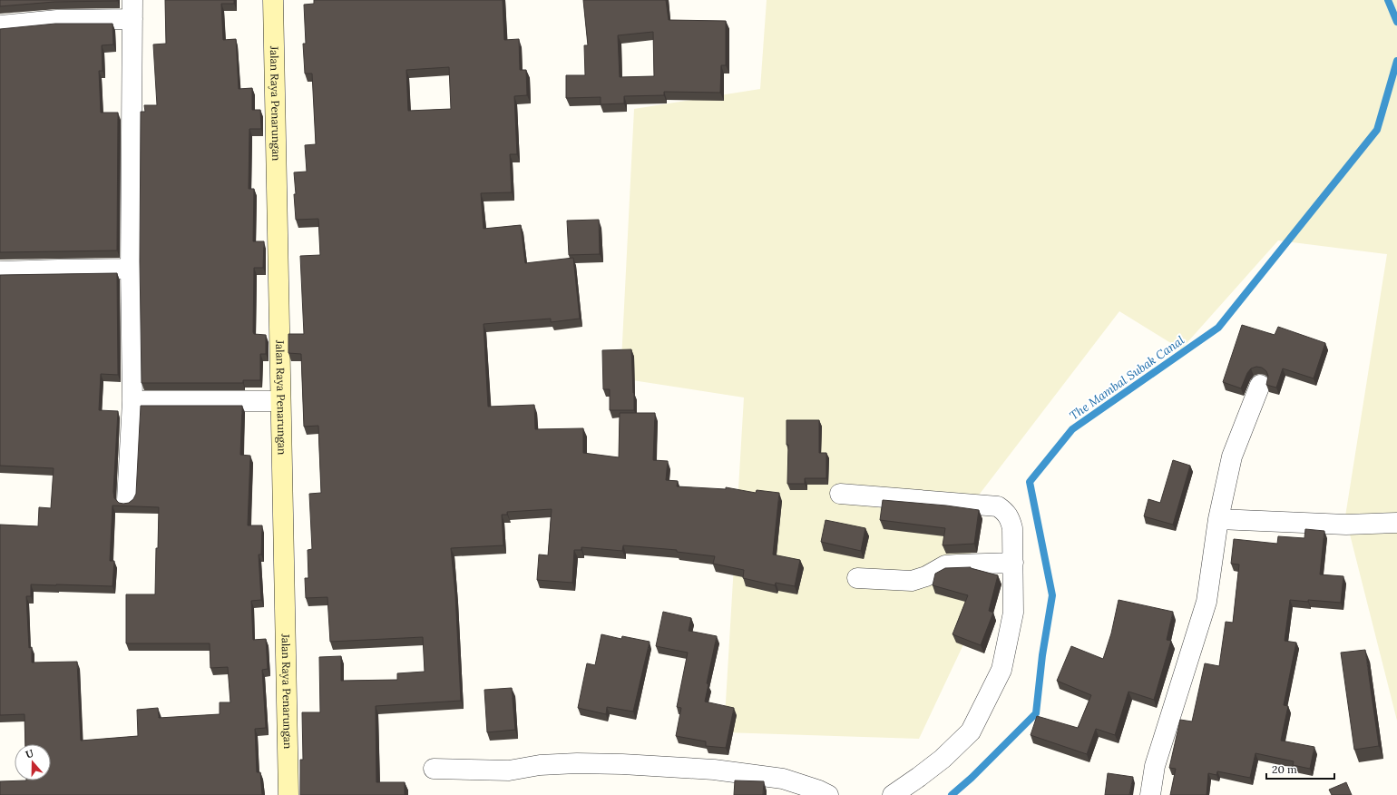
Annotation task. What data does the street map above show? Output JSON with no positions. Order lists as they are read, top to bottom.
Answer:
{
  "streets": {
    "main road": ["Jalan Raya Penarungan"]
  },
  "water": ["The Mambal Subak Canal"],
  "scale_bar": "20 m",
  "north": "top"
}
